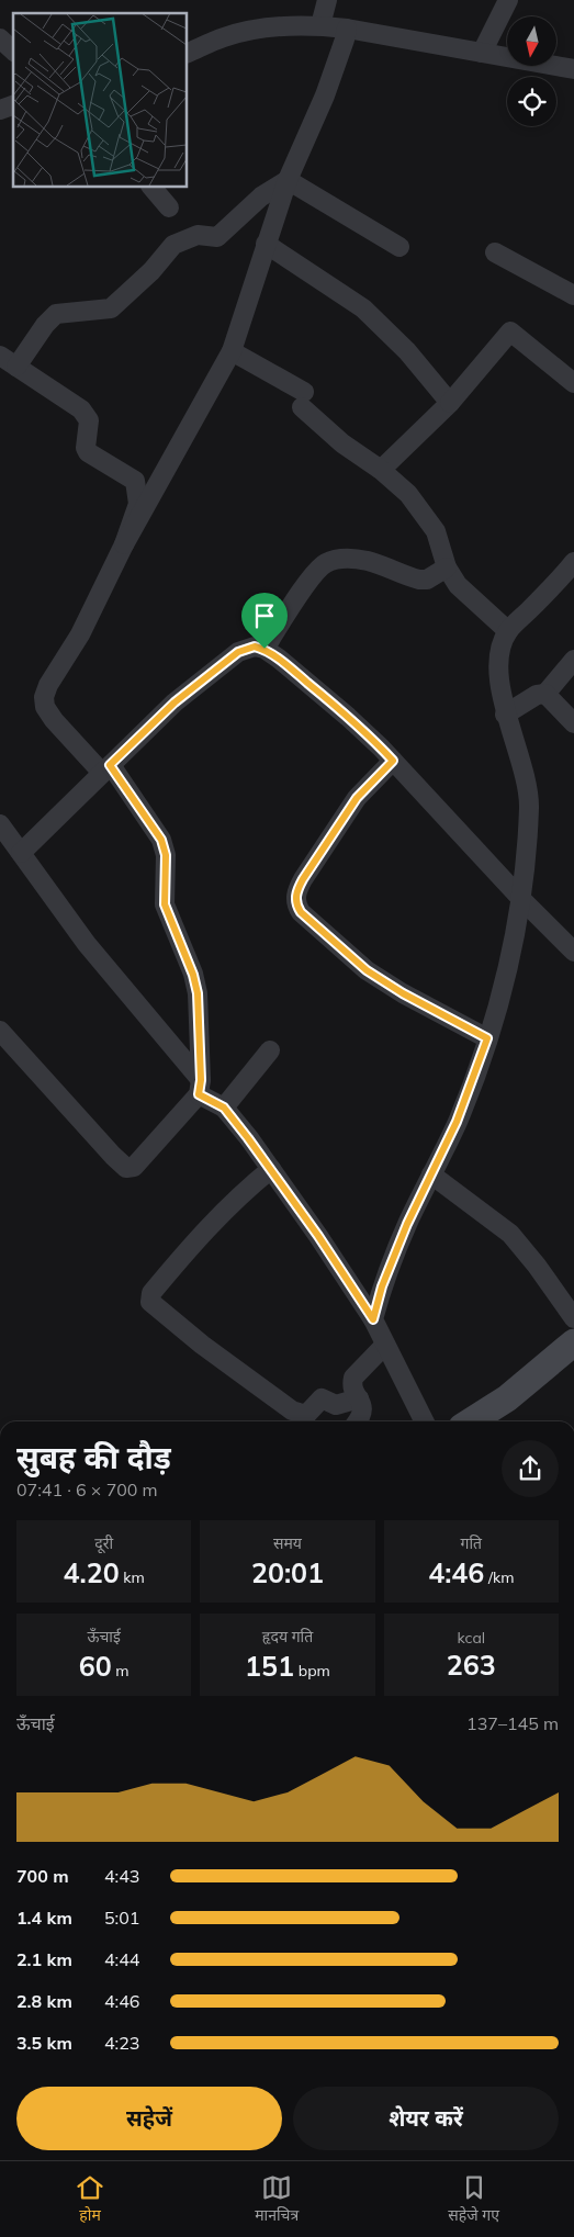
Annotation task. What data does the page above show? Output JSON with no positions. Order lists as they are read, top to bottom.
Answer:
{
  "north": "bottom",
  "page": {
    "heading": ["सुबह की दौड़", "07:41 · 6 × 700 m"],
    "stats": [
      ["दूरी", "4.20 km"],
      ["समय", "20:01"],
      ["गति", "4:46 /km"],
      ["ऊँचाई", "60 m"],
      ["हृदय गति", "151 bpm"],
      ["kcal", "263"]
    ],
    "chart": ["ऊँचाई", "137–145 m"],
    "list": [
      {
        "name": "700 m",
        "note": "4:43"
      },
      {
        "name": "1.4 km",
        "note": "5:01"
      },
      {
        "name": "2.1 km",
        "note": "4:44"
      },
      {
        "name": "2.8 km",
        "note": "4:46"
      },
      {
        "name": "3.5 km",
        "note": "4:23"
      }
    ],
    "buttons": ["सहेजें", "शेयर करें"],
    "tabs": ["होम", "मानचित्र", "सहेजे गए"]
  }
}
